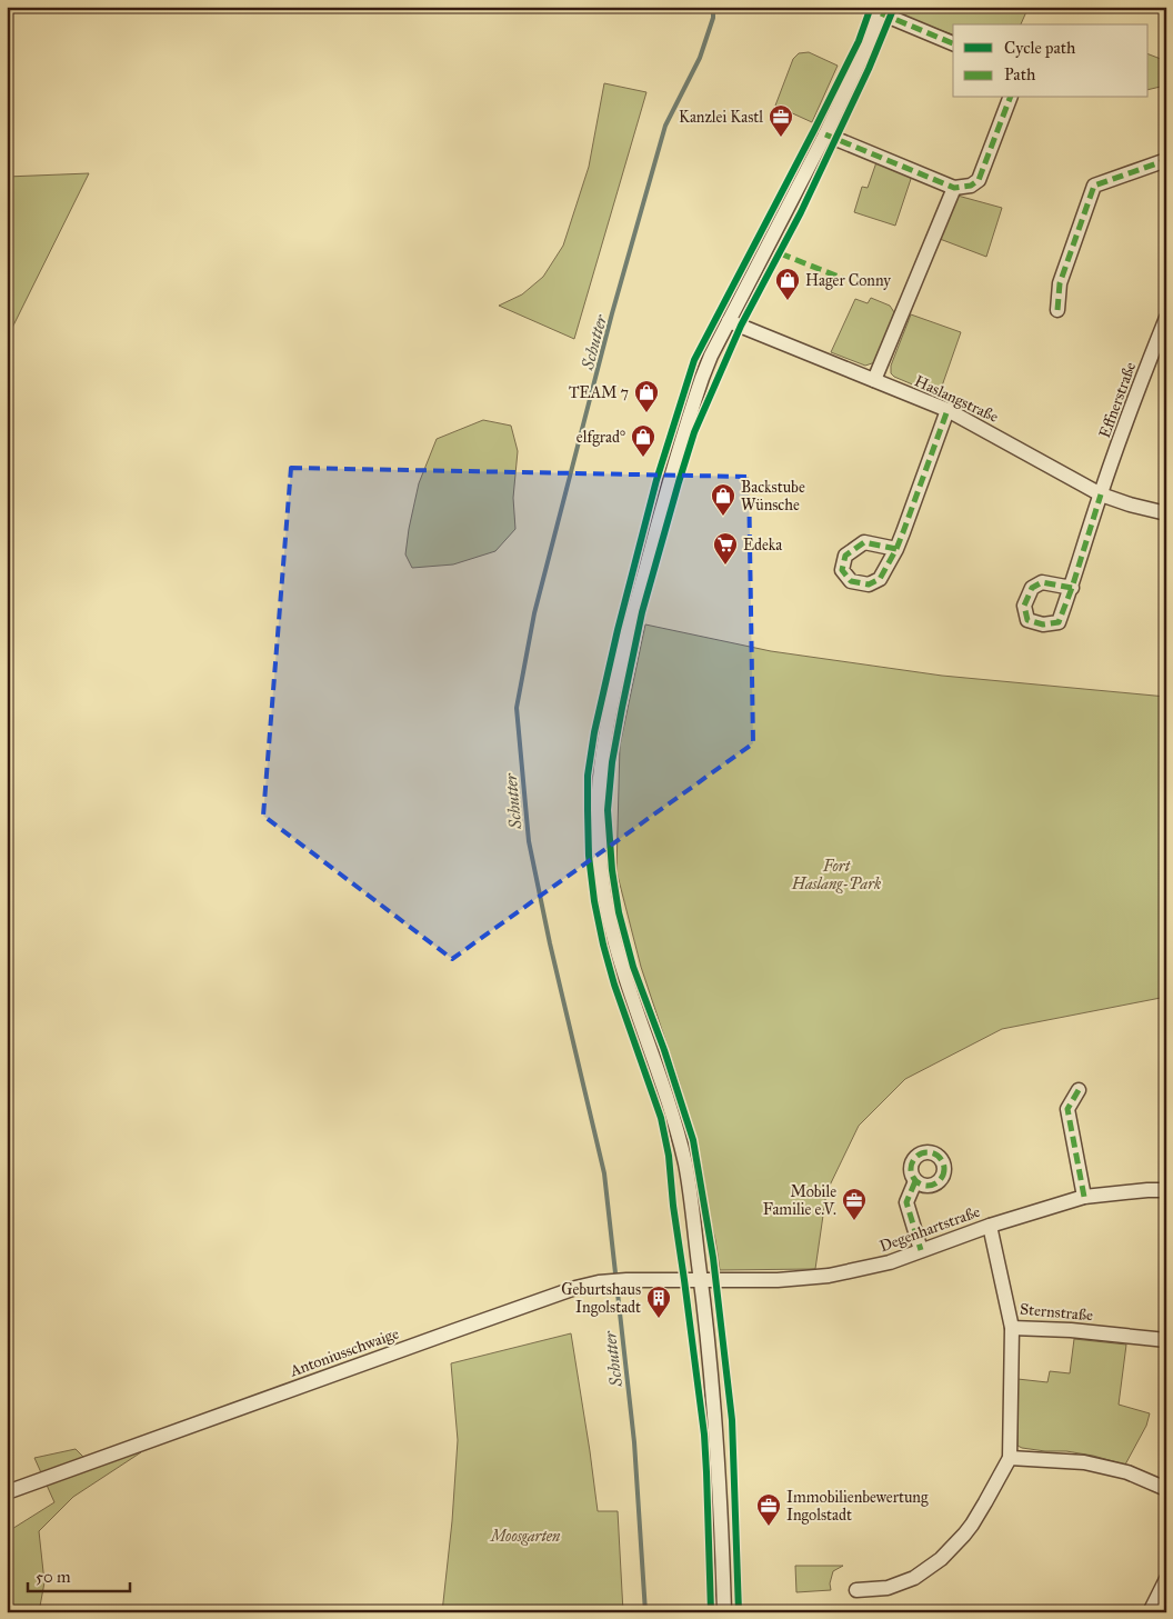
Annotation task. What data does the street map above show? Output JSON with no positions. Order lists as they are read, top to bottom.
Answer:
{
  "streets": {
    "street": [
      "Haslangstraße",
      "Effnerstraße",
      "Degenhartstraße",
      "Sternstraße",
      "Antoniusschwaige"
    ]
  },
  "crossings": [
    ["Haslangstraße", "Effnerstraße"],
    ["Degenhartstraße", "Sternstraße"],
    ["Degenhartstraße", "Antoniusschwaige"]
  ],
  "water": ["Schutter"],
  "parks": ["Fort Haslang-Park", "Moosgarten"],
  "places": {
    "office": ["Kanzlei Kastl", "Mobile Familie e.V.", "Immobilienbewertung Ingolstadt"],
    "shop": [
      "Hager Conny",
      "TEAM 7",
      "elfgrad°",
      "Backstube Wünsche"
    ],
    "supermarket": ["Edeka"],
    "building": ["Geburtshaus Ingolstadt"]
  },
  "legend": ["Cycle path", "Path"],
  "scale_bar": "50 m"
}
